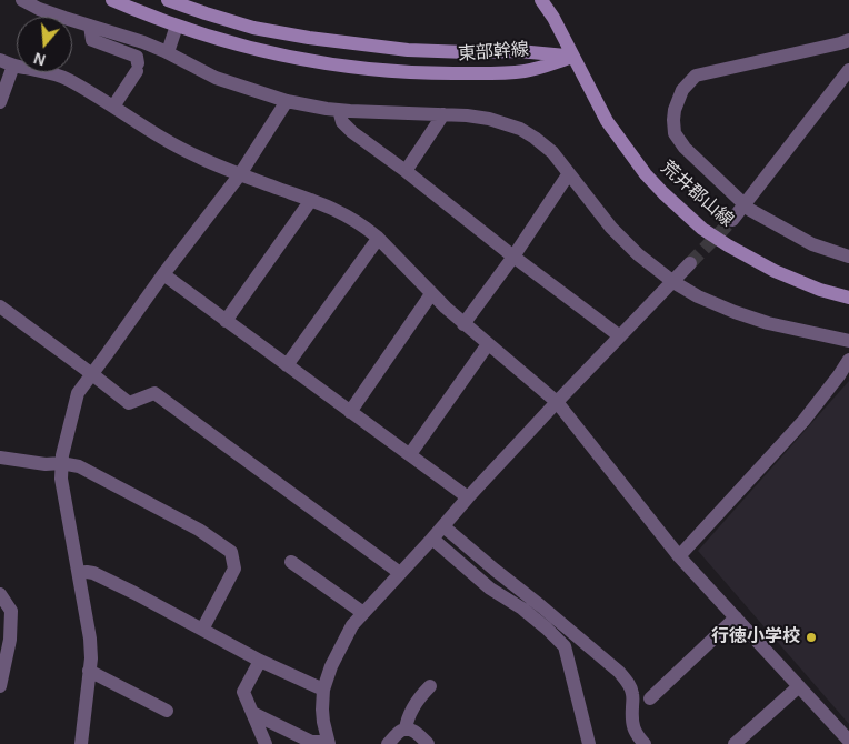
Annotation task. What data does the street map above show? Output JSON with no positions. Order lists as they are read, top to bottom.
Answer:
{
  "streets": {
    "main road": ["東部幹線", "荒井郡山線"]
  },
  "crossings": [
    ["東部幹線", "荒井郡山線"]
  ],
  "places": ["行徳小学校"],
  "north": "bottom"
}
